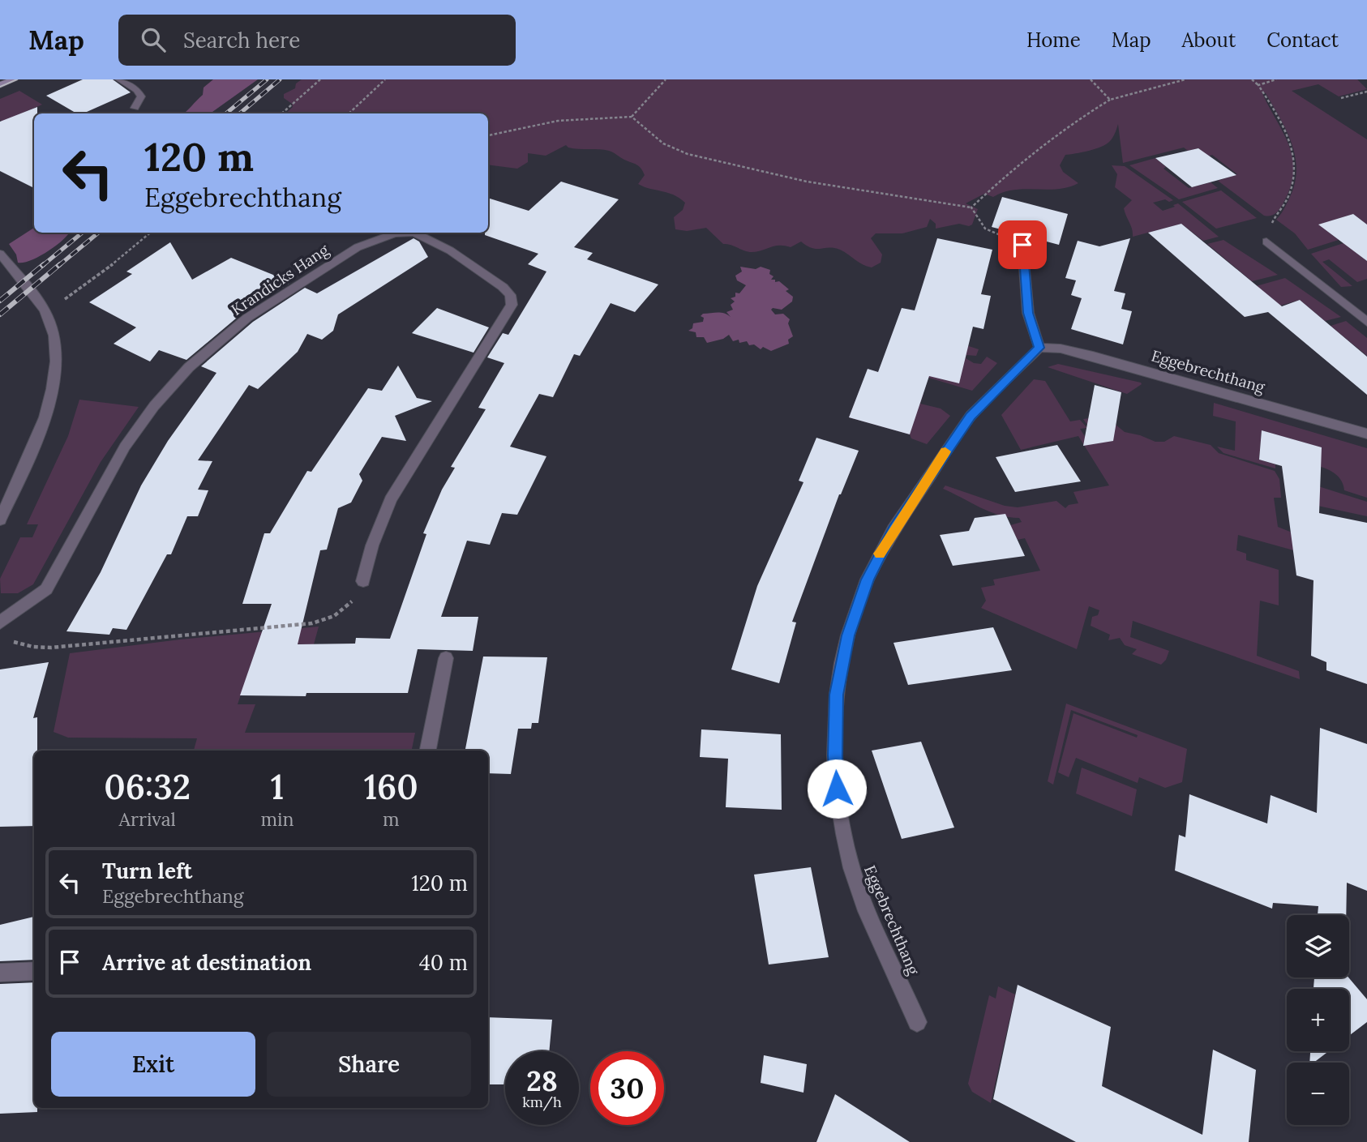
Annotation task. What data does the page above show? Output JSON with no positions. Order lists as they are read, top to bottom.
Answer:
{
  "streets": {
    "street": ["Krandicks Hang", "Eggebrechthang"]
  },
  "page": {
    "header": "Map",
    "search": "Search here",
    "nav": [
      "Home",
      "Map",
      "About",
      "Contact"
    ],
    "turn": ["120 m", "Eggebrechthang"],
    "eta": [
      "06:32",
      "Arrival",
      "1",
      "min",
      "160",
      "m"
    ],
    "list": [
      {
        "name": "Turn left",
        "note": "Eggebrechthang",
        "value": "120 m"
      },
      {
        "name": "Arrive at destination",
        "value": "40 m"
      }
    ],
    "map_buttons": ["+", "−"],
    "buttons": ["Exit", "Share"],
    "speed": "28 km/h",
    "limit": "30"
  }
}
